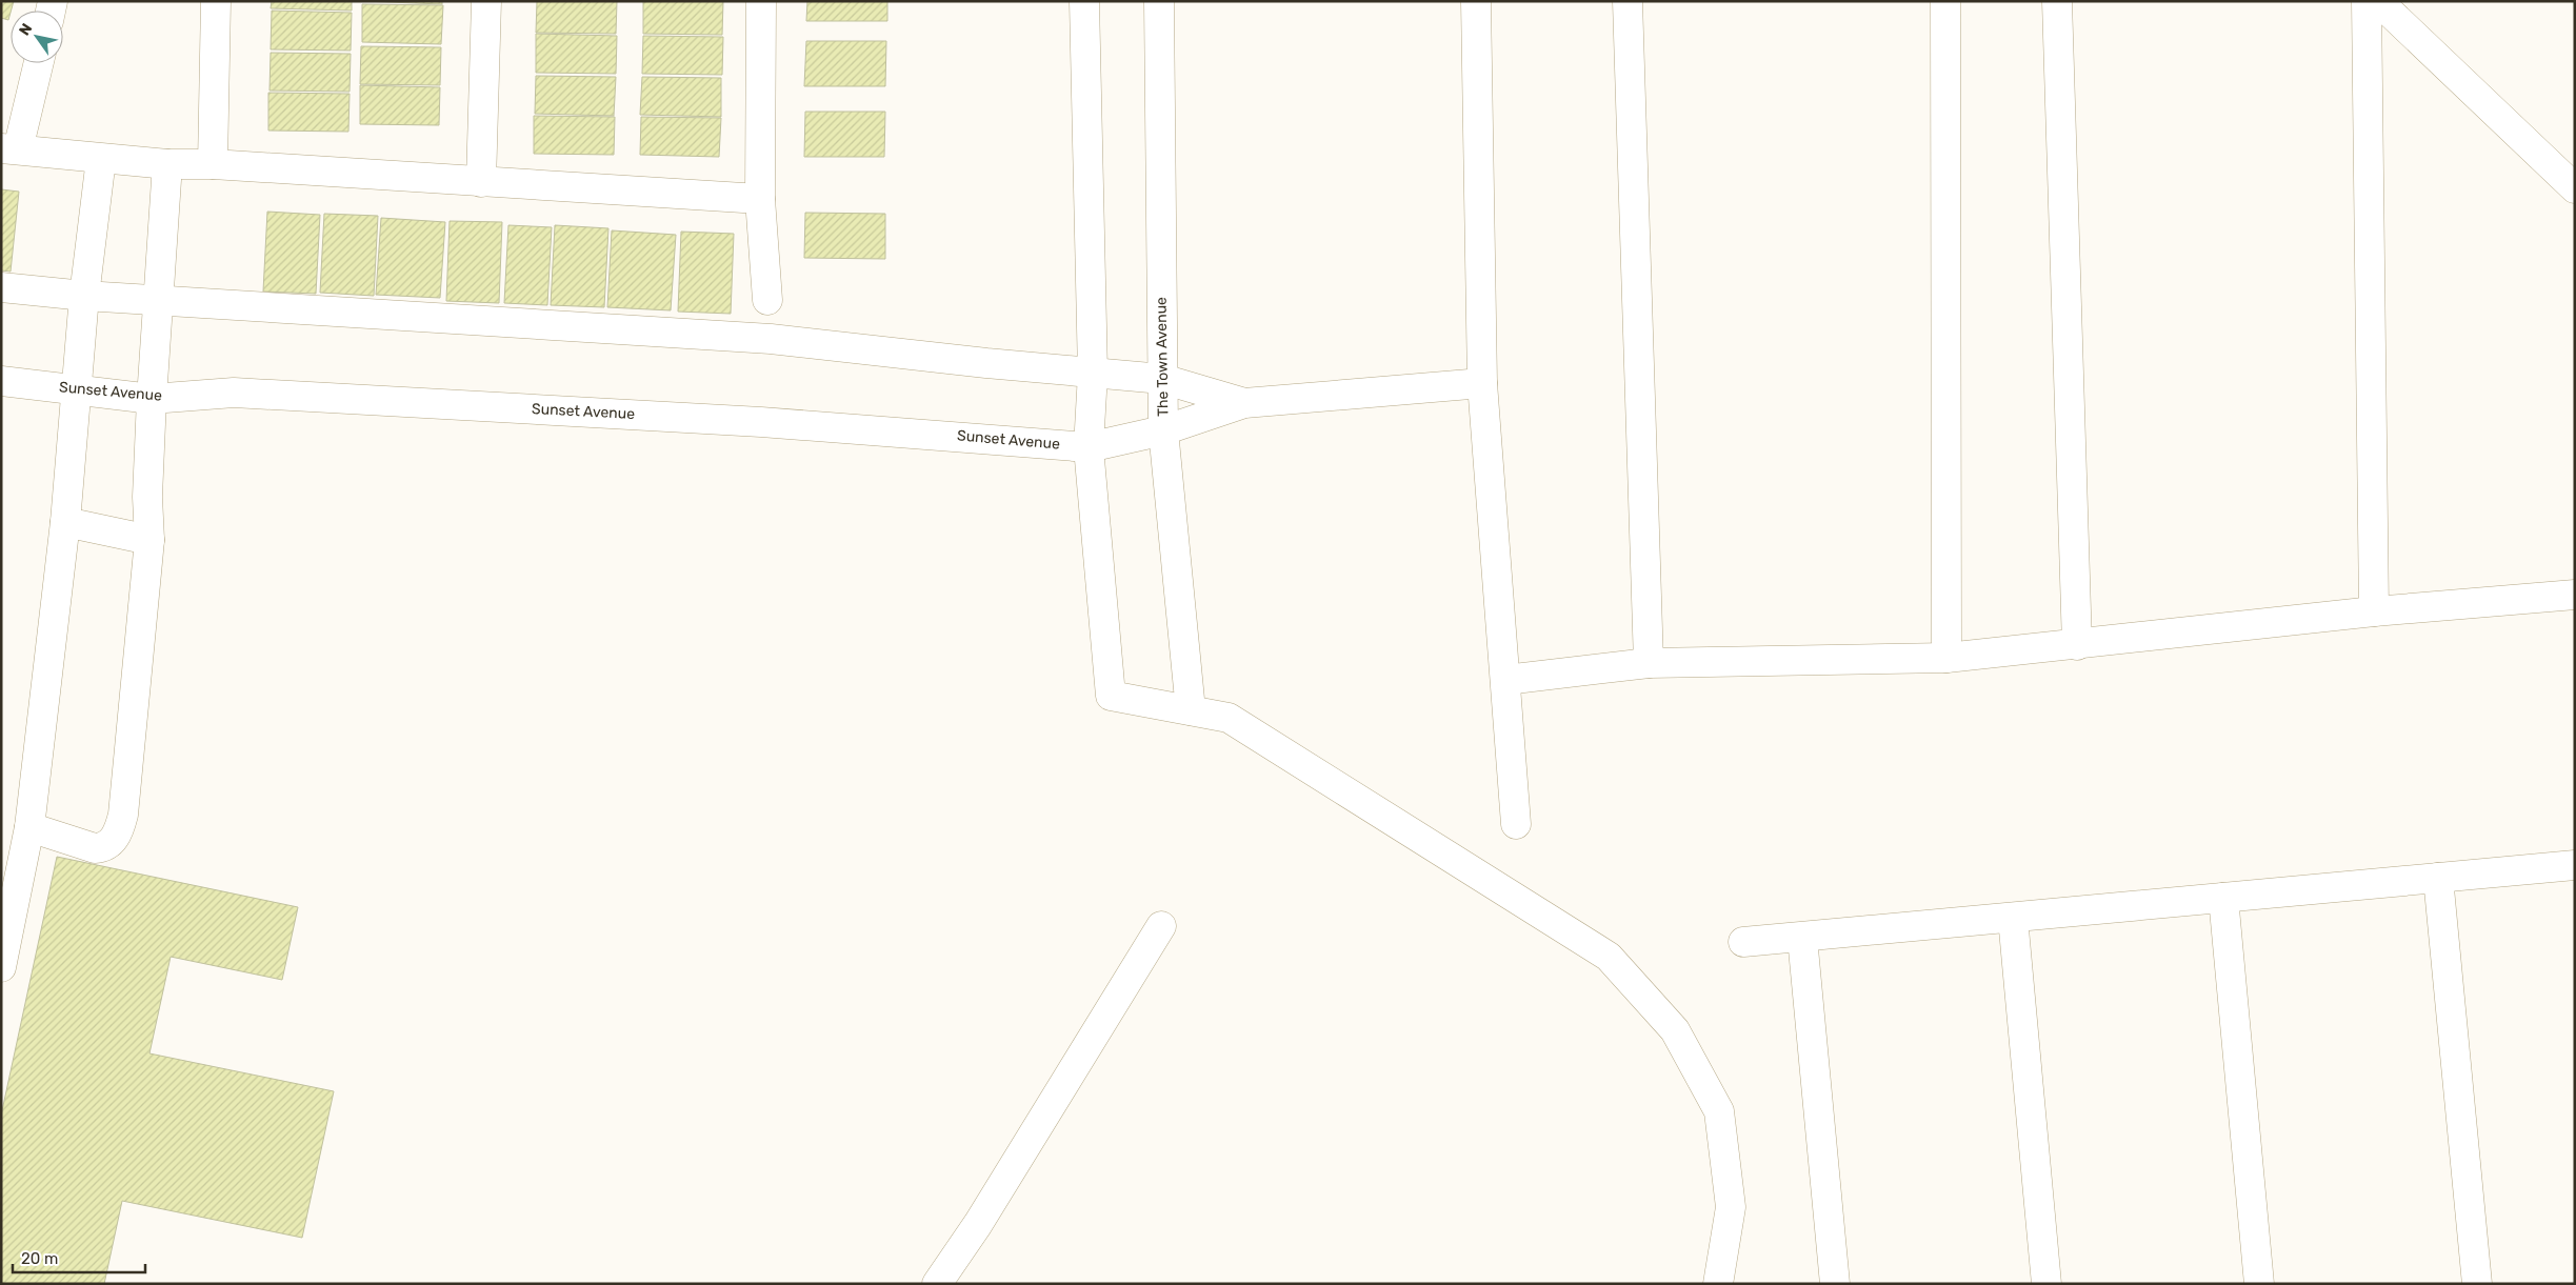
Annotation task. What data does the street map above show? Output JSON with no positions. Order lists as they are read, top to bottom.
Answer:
{
  "streets": {
    "street": ["The Town Avenue", "Sunset Avenue"]
  },
  "crossings": [
    ["The Town Avenue", "Sunset Avenue"]
  ],
  "scale_bar": "20 m",
  "north": "top left"
}
